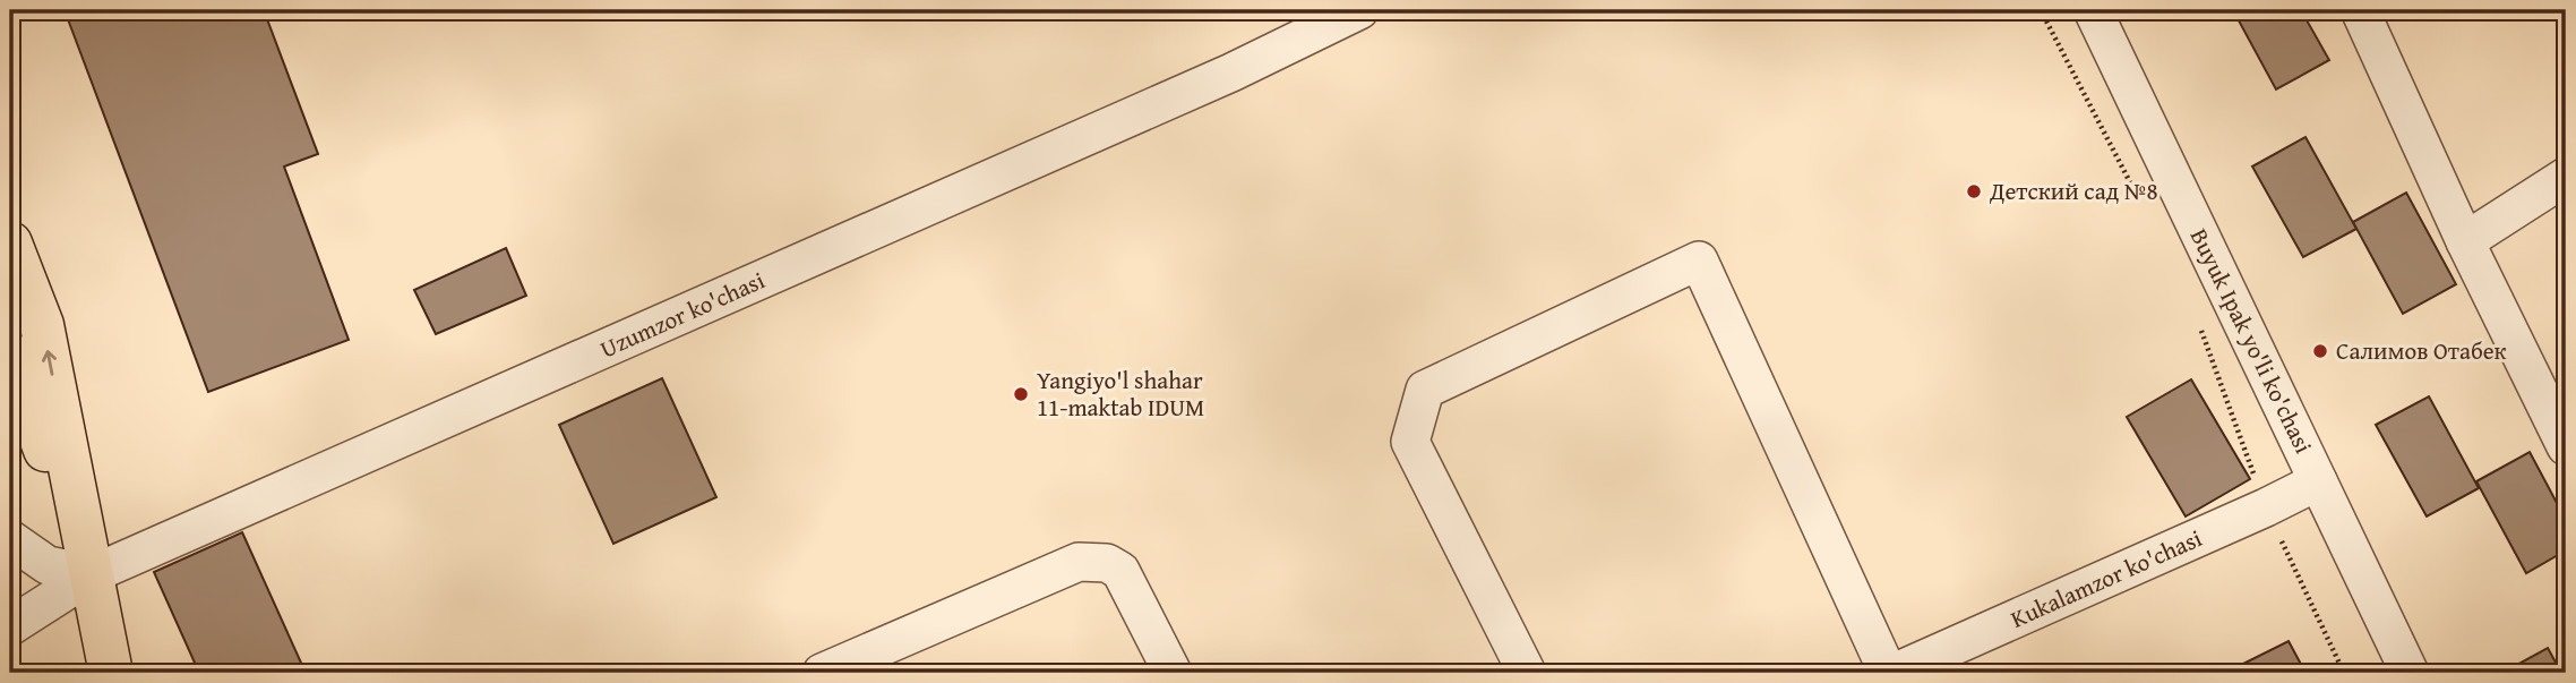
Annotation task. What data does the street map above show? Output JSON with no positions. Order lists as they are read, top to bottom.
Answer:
{
  "streets": {
    "street": ["Uzumzor ko'chasi", "Buyuk Ipak yo'li ko'chasi", "Kukalamzor ko'chasi"]
  },
  "crossings": [
    ["Buyuk Ipak yo'li ko'chasi", "Kukalamzor ko'chasi"]
  ],
  "places": ["Детский сад №8", "Салимов Отабек", "Yangiyo'l shahar 11-maktab IDUM"]
}
